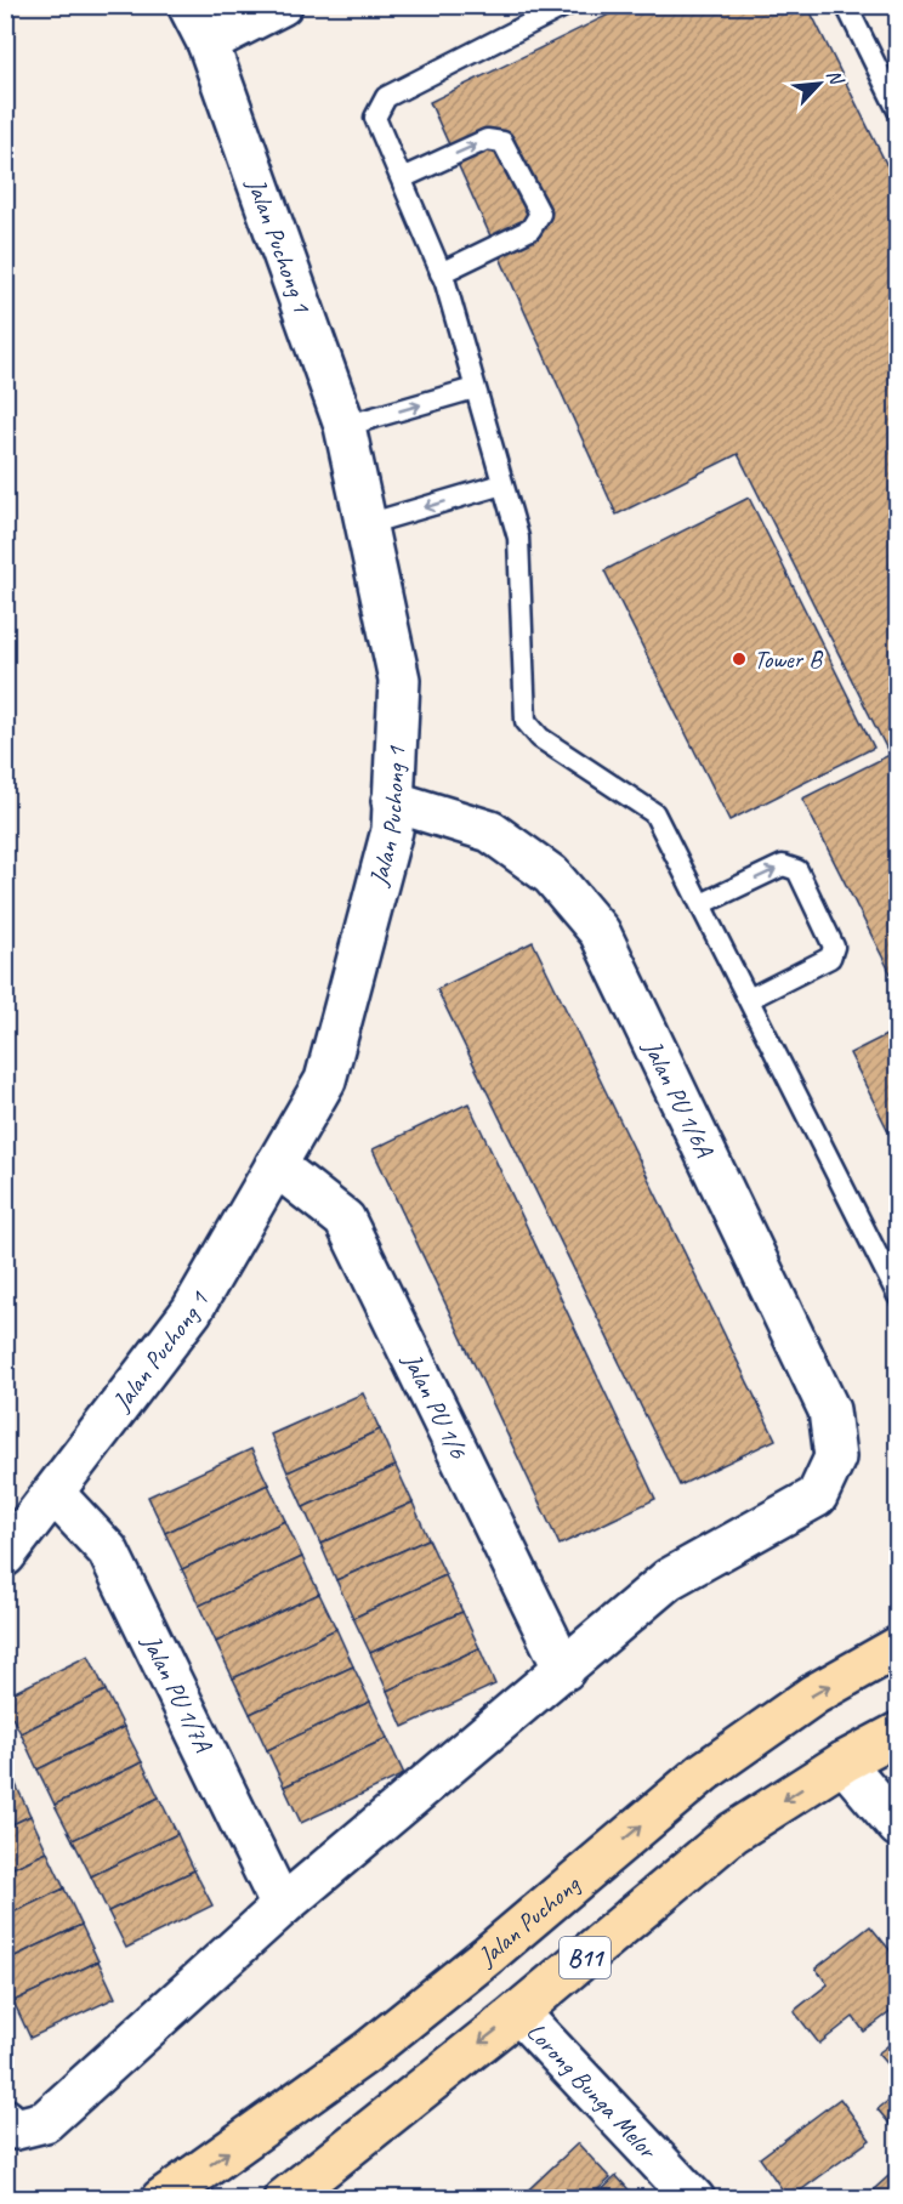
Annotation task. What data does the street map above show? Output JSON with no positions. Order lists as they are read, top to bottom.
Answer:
{
  "streets": {
    "main road": ["Jalan Puchong", "B11"],
    "street": [
      "Jalan Puchong 1",
      "Jalan PU 1/6A",
      "Jalan PU 1/6",
      "Jalan PU 1/7A",
      "Lorong Bunga Melor"
    ]
  },
  "crossings": [
    ["Jalan Puchong 1", "Jalan PU 1/6A"],
    ["Jalan Puchong 1", "Jalan PU 1/6"],
    ["Jalan Puchong 1", "Jalan PU 1/7A"],
    ["Jalan PU 1/6A", "Jalan PU 1/6"],
    ["B11", "Lorong Bunga Melor"]
  ],
  "places": ["Tower B"],
  "north": "top right"
}
